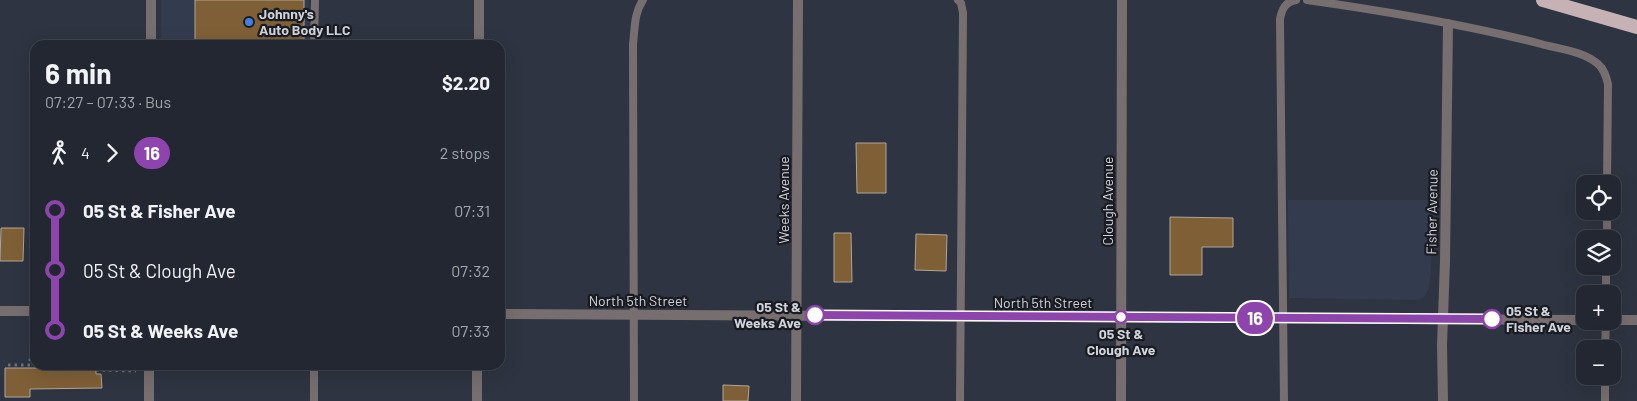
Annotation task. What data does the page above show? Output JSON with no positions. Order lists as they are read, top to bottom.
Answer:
{
  "streets": {
    "street": [
      "Weeks Avenue",
      "Clough Avenue",
      "Fisher Avenue",
      "North 5th Street"
    ]
  },
  "crossings": [
    ["Weeks Avenue", "North 5th Street"],
    ["Clough Avenue", "North 5th Street"],
    ["Fisher Avenue", "North 5th Street"]
  ],
  "places": [
    "Johnny's Auto Body LLC",
    "05 St & Weeks Ave",
    "05 St & Clough Ave",
    "05 St & Fisher Ave"
  ],
  "lines": ["bus line 16"],
  "page": {
    "on_map": "16",
    "heading": ["6 min", "07:27 – 07:33 · Bus", "$2.20"],
    "legs": ["4", "16", "2 stops"],
    "map_buttons": ["+", "−"],
    "list": [
      {
        "name": "05 St & Fisher Ave",
        "value": "07:31"
      },
      {
        "name": "05 St & Clough Ave",
        "value": "07:32"
      },
      {
        "name": "05 St & Weeks Ave",
        "value": "07:33"
      }
    ]
  }
}
